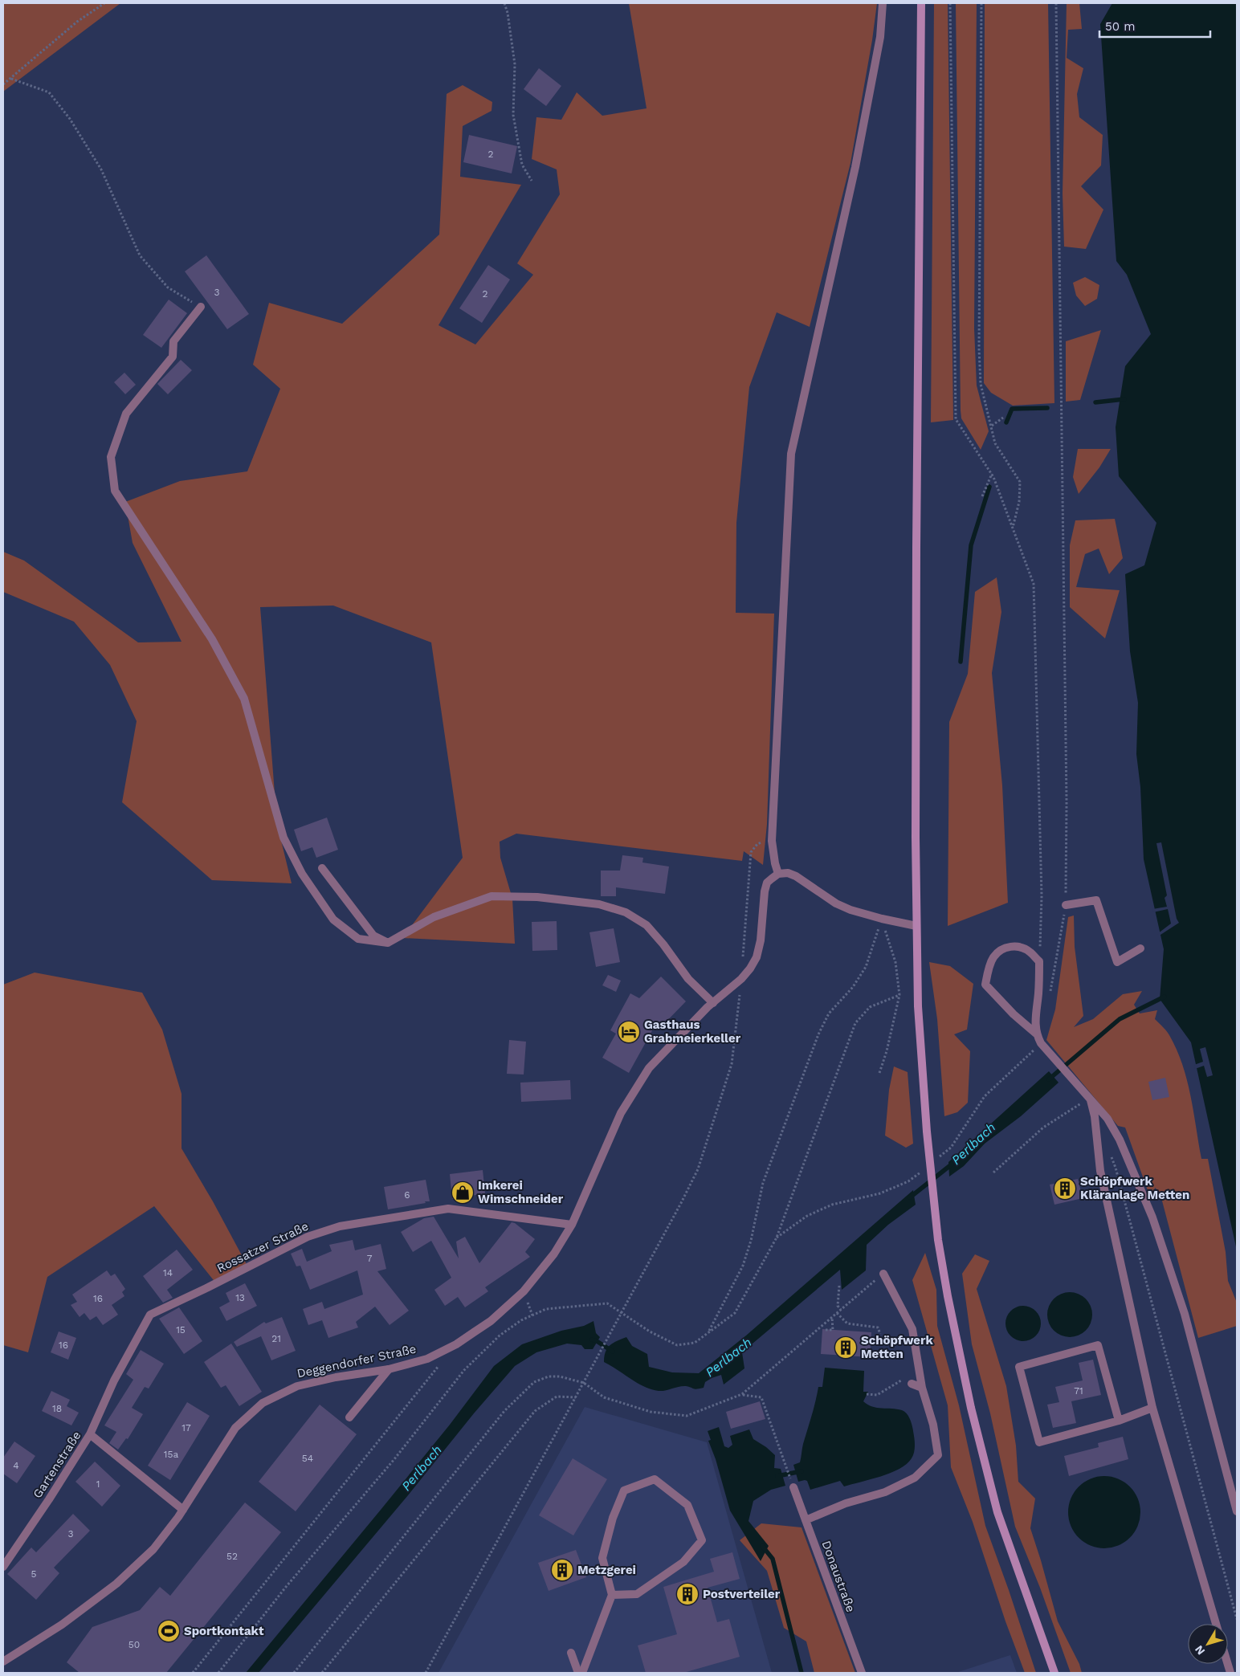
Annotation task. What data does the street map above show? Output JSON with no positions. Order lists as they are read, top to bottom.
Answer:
{
  "streets": {
    "street": [
      "Rossatzer Straße",
      "Deggendorfer Straße",
      "Gartenstraße",
      "Donaustraße"
    ]
  },
  "crossings": [
    ["Rossatzer Straße", "Deggendorfer Straße"],
    ["Rossatzer Straße", "Gartenstraße"],
    ["Deggendorfer Straße", "Gartenstraße"]
  ],
  "water": ["Perlbach"],
  "places": {
    "hotel": ["Gasthaus Grabmeierkeller"],
    "building": [
      "Schöpfwerk Kläranlage Metten",
      "Schöpfwerk Metten",
      "Metzgerei",
      "Postverteiler"
    ],
    "shop": ["Imkerei Wimschneider"],
    "sports": ["Sportkontakt"]
  },
  "house_numbers": [
    "2",
    "3",
    "2",
    "6",
    "7",
    "14",
    "13",
    "16",
    "15",
    "21",
    "16",
    "71",
    "18",
    "17",
    "15a",
    "54",
    "4",
    "1",
    "3",
    "52",
    "5",
    "50"
  ],
  "scale_bar": "50 m",
  "north": "bottom left"
}
